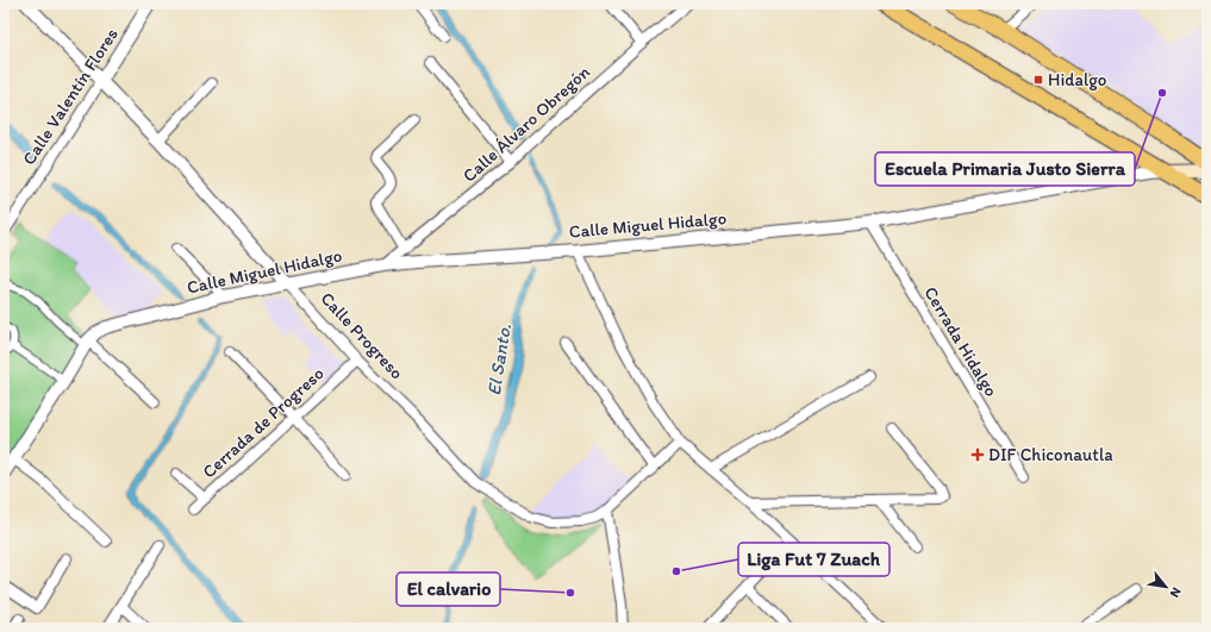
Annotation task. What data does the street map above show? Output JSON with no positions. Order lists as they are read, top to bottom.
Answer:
{
  "streets": {
    "main road": ["Calle Miguel Hidalgo"],
    "street": [
      "Calle Valentín Flores",
      "Calle Álvaro Obregón",
      "Calle Progreso",
      "Cerrada Hidalgo",
      "Cerrada de Progreso"
    ]
  },
  "crossings": [
    ["Calle Valentín Flores", "Calle Progreso"],
    ["Calle Álvaro Obregón", "Calle Miguel Hidalgo"],
    ["Calle Miguel Hidalgo", "Calle Progreso"],
    ["Calle Miguel Hidalgo", "Cerrada Hidalgo"],
    ["Calle Progreso", "Cerrada de Progreso"]
  ],
  "water": ["El Santo."],
  "places": {
    "transit": ["Hidalgo"],
    "other": ["Escuela Primaria Justo Sierra", "Liga Fut 7 Zuach", "El calvario"],
    "health": ["DIF Chiconautla"]
  },
  "north": "bottom right"
}
